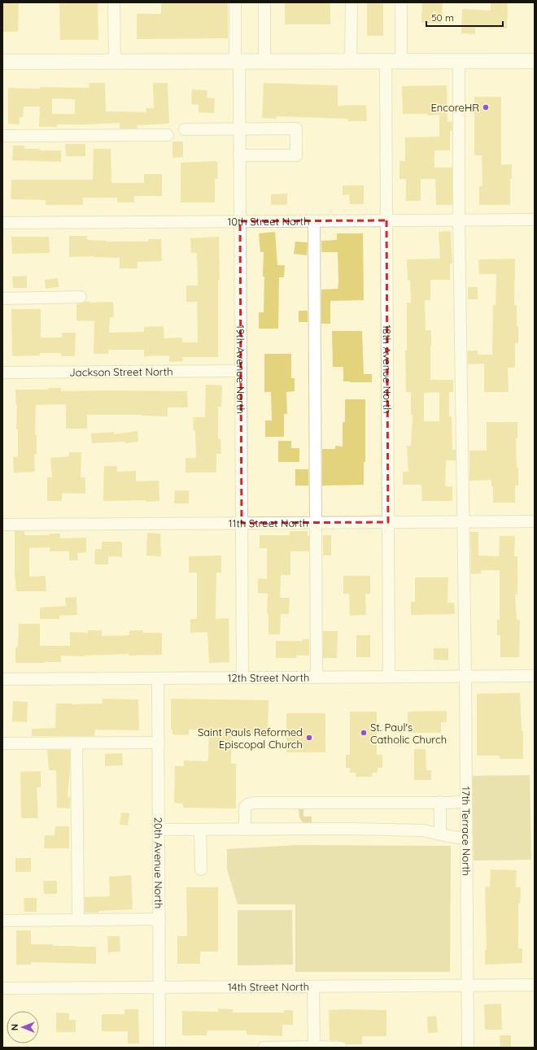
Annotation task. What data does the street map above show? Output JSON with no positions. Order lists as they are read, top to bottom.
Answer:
{
  "streets": {
    "street": [
      "10th Street North",
      "19th Avenue North",
      "18th Avenue North",
      "Jackson Street North",
      "11th Street North",
      "12th Street North",
      "17th Terrace North",
      "20th Avenue North",
      "14th Street North"
    ]
  },
  "crossings": [
    ["10th Street North", "19th Avenue North"],
    ["10th Street North", "18th Avenue North"],
    ["10th Street North", "17th Terrace North"],
    ["19th Avenue North", "Jackson Street North"],
    ["19th Avenue North", "11th Street North"],
    ["19th Avenue North", "12th Street North"],
    ["18th Avenue North", "11th Street North"],
    ["18th Avenue North", "12th Street North"],
    ["11th Street North", "17th Terrace North"],
    ["12th Street North", "17th Terrace North"],
    ["12th Street North", "20th Avenue North"],
    ["17th Terrace North", "14th Street North"],
    ["20th Avenue North", "14th Street North"]
  ],
  "places": ["EncoreHR", "St. Paul's Catholic Church", "Saint Pauls Reformed Episcopal Church"],
  "scale_bar": "50 m",
  "north": "left"
}
